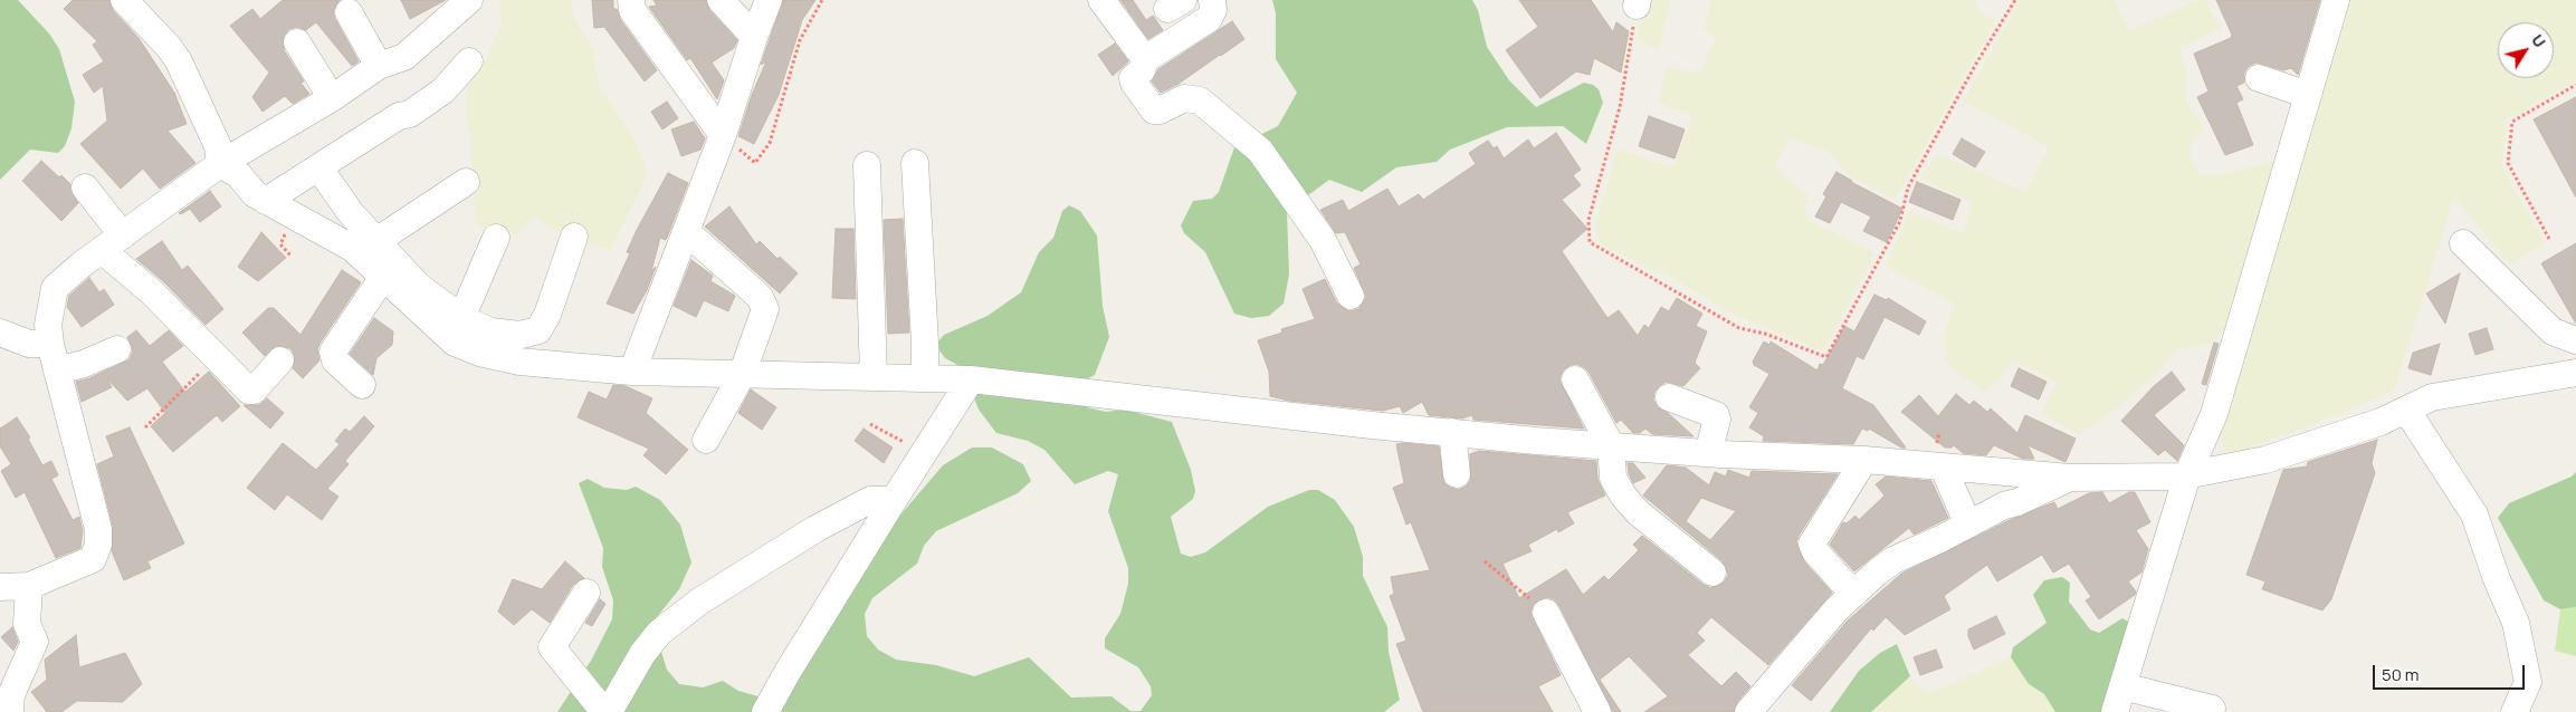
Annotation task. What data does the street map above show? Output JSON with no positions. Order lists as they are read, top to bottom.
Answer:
{
  "scale_bar": "50 m",
  "north": "top right"
}
